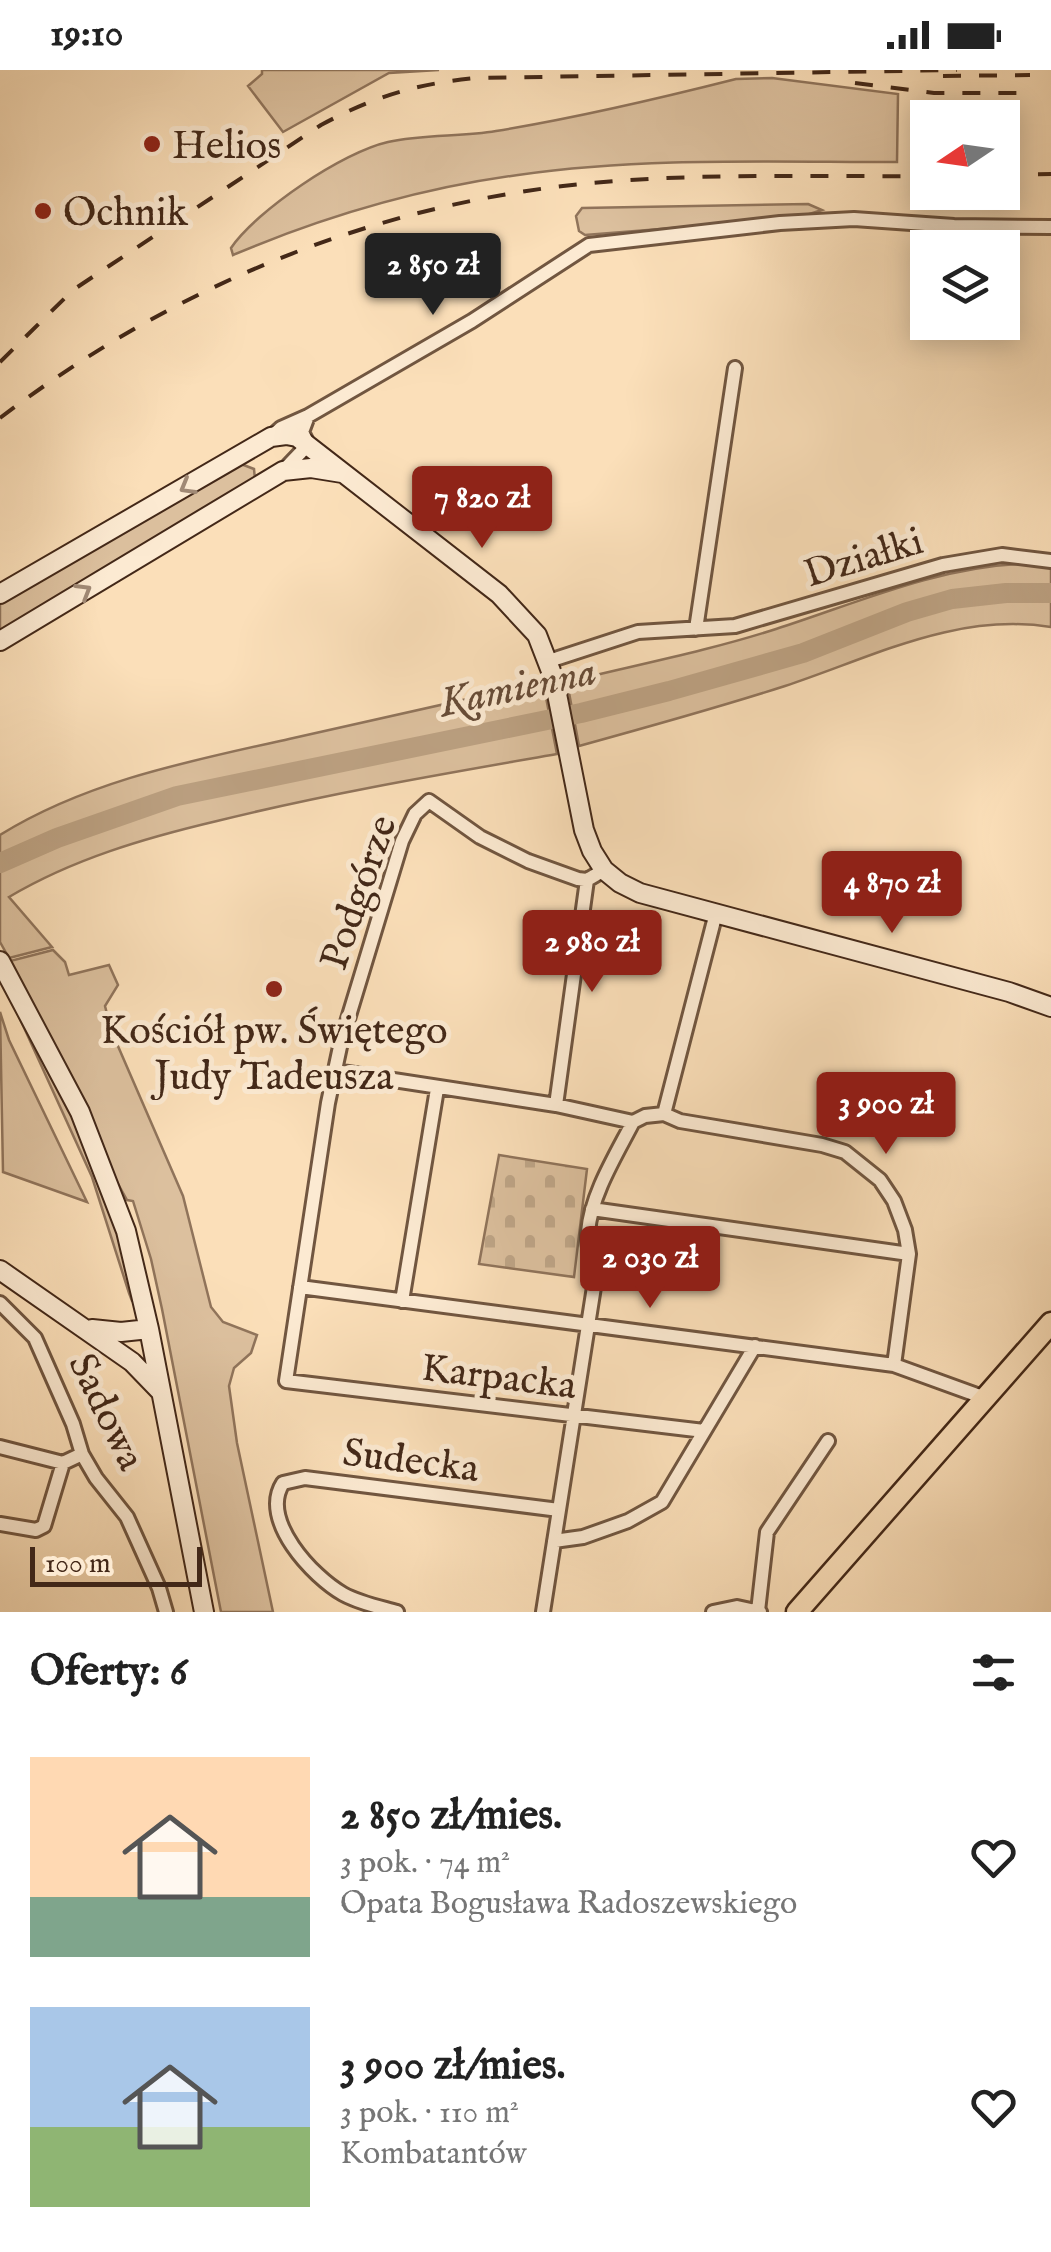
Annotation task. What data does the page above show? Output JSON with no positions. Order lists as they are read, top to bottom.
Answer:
{
  "streets": {
    "street": [
      "Działki",
      "Podgórze",
      "Karpacka",
      "Sadowa",
      "Sudecka"
    ]
  },
  "crossings": [
    ["Podgórze", "Karpacka"]
  ],
  "water": ["Kamienna"],
  "places": ["Helios", "Ochnik", "Kościół pw. Świętego Judy Tadeusza"],
  "scale_bar": "100 m",
  "north": "left",
  "page": {
    "status": "19:10",
    "price": [
      "2 850 zł",
      "7 820 zł",
      "4 870 zł",
      "2 980 zł",
      "3 900 zł",
      "2 030 zł"
    ],
    "scale": "100 m",
    "heading": "Oferty: 6",
    "list": [
      {
        "name": "2 850 zł/mies.",
        "note": "3 pok. · 74 m² · Opata Bogusława Radoszewskiego"
      },
      {
        "name": "3 900 zł/mies.",
        "note": "3 pok. · 110 m² · Kombatantów"
      }
    ]
  }
}
